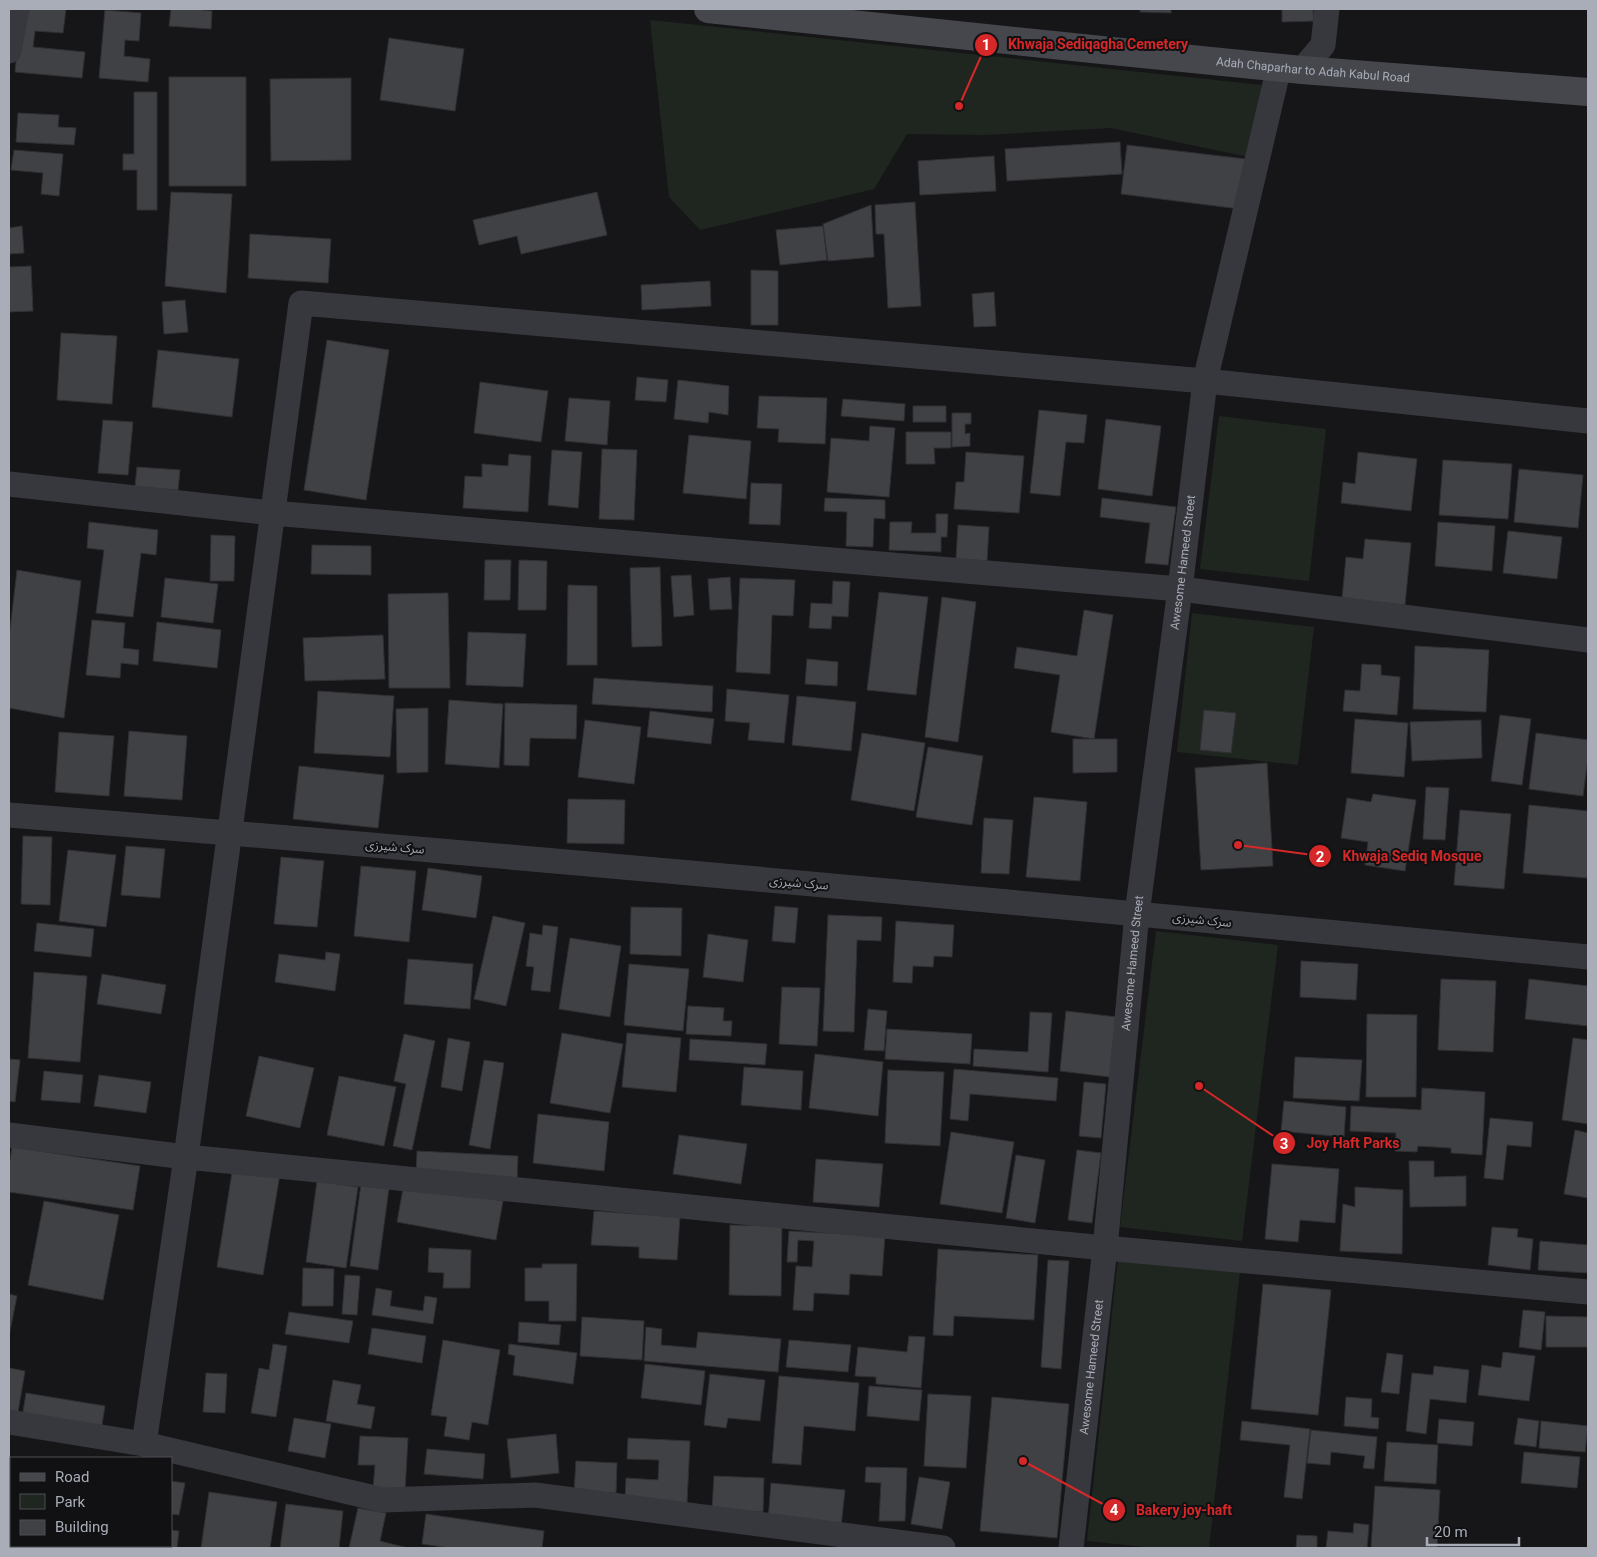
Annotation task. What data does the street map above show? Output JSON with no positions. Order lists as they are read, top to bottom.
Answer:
{
  "streets": {
    "main road": ["Adah Chaparhar to Adah Kabul Road"],
    "street": ["Awesome Hameed Street", "سرک شیرزی"]
  },
  "crossings": [
    ["Adah Chaparhar to Adah Kabul Road", "Awesome Hameed Street"],
    ["Awesome Hameed Street", "سرک شیرزی"]
  ],
  "places": [
    "Khwaja Sediqagha Cemetery",
    "Khwaja Sediq Mosque",
    "Joy Haft Parks",
    "Bakery joy-haft"
  ],
  "legend": ["Road", "Park", "Building"],
  "scale_bar": "20 m"
}
